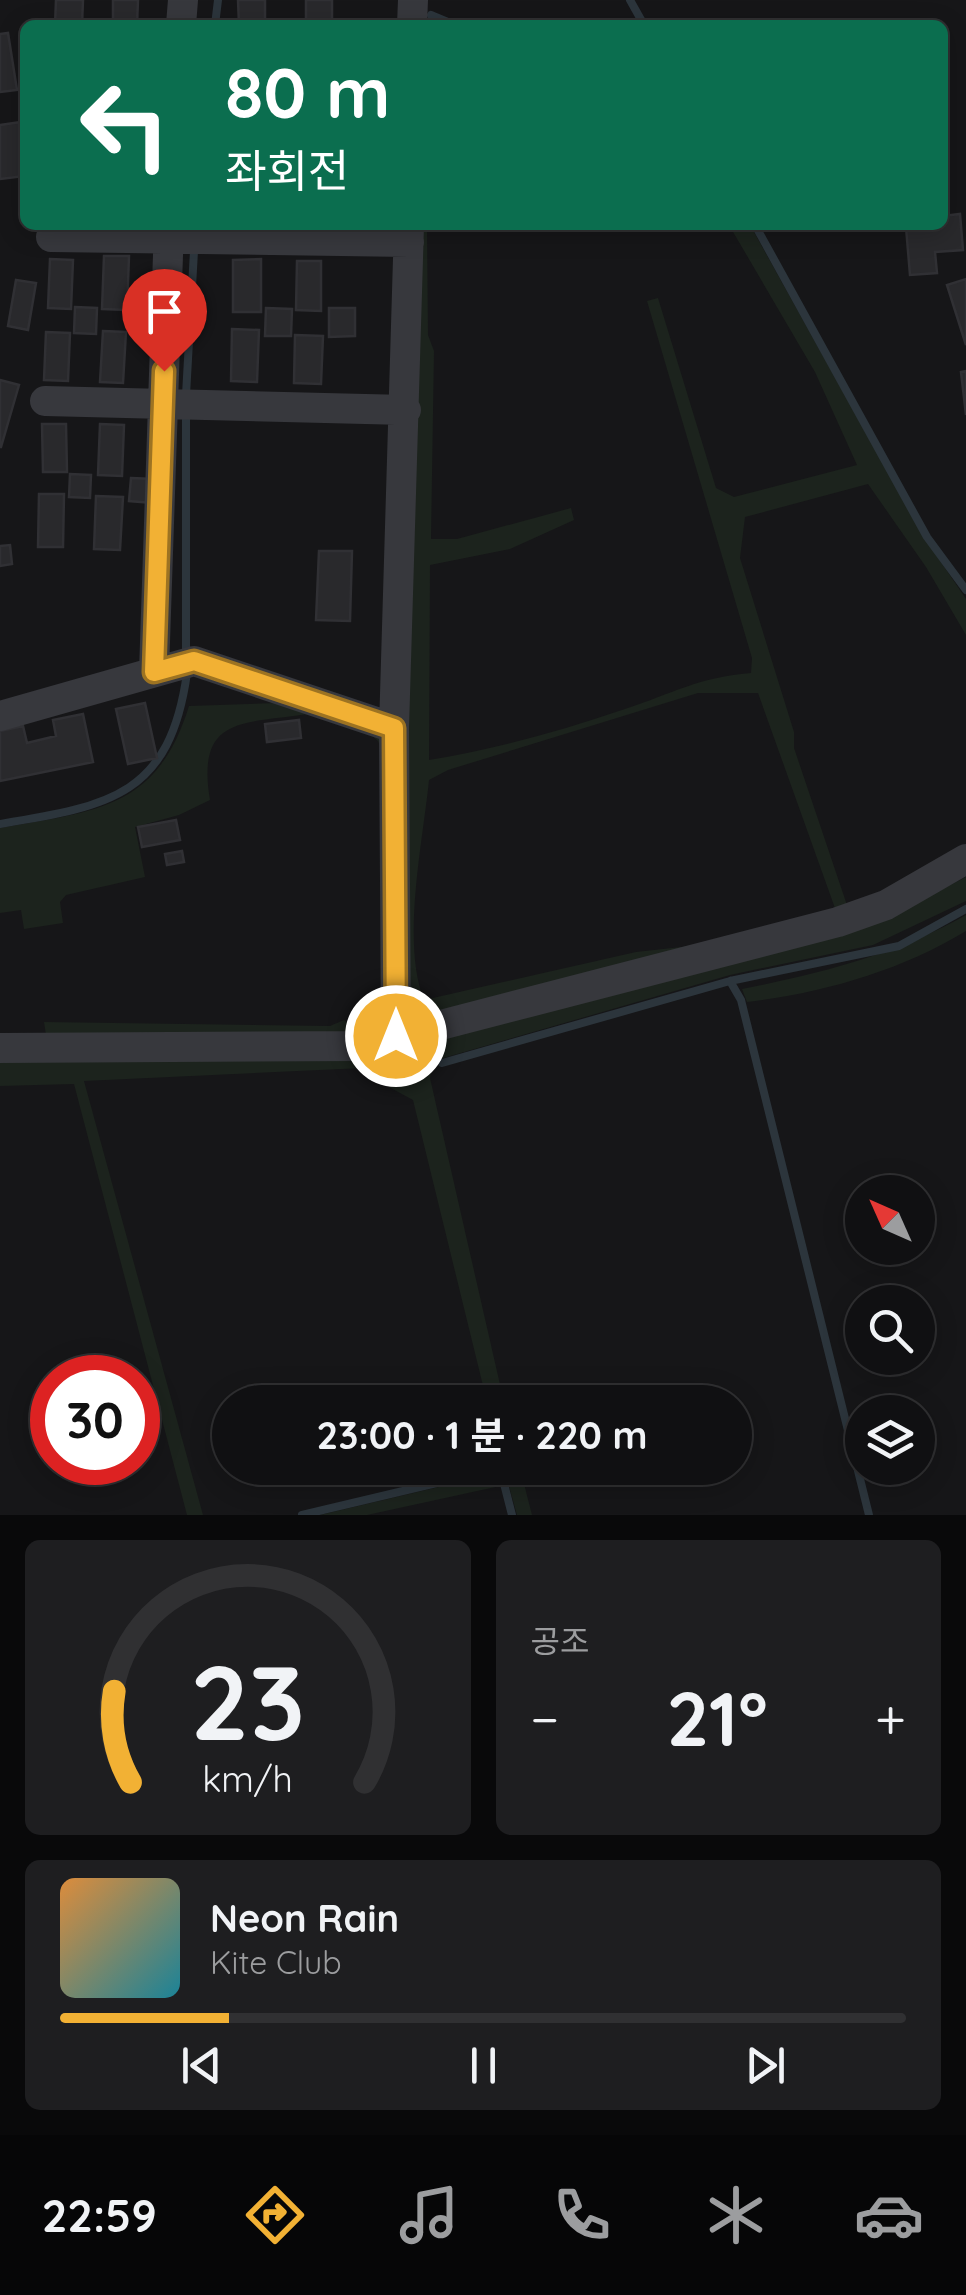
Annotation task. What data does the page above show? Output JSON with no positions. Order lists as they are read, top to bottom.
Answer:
{
  "north": "top left",
  "page": {
    "turn": ["80 m", "좌회전"],
    "limit": "30",
    "trip": "23:00 · 1 분 · 220 m",
    "tile": "공조",
    "heat": ["−", "21°", "+"],
    "song": ["Neon Rain", "Kite Club"],
    "tabs": "22:59",
    "gauge": ["23", "km/h"]
  }
}
